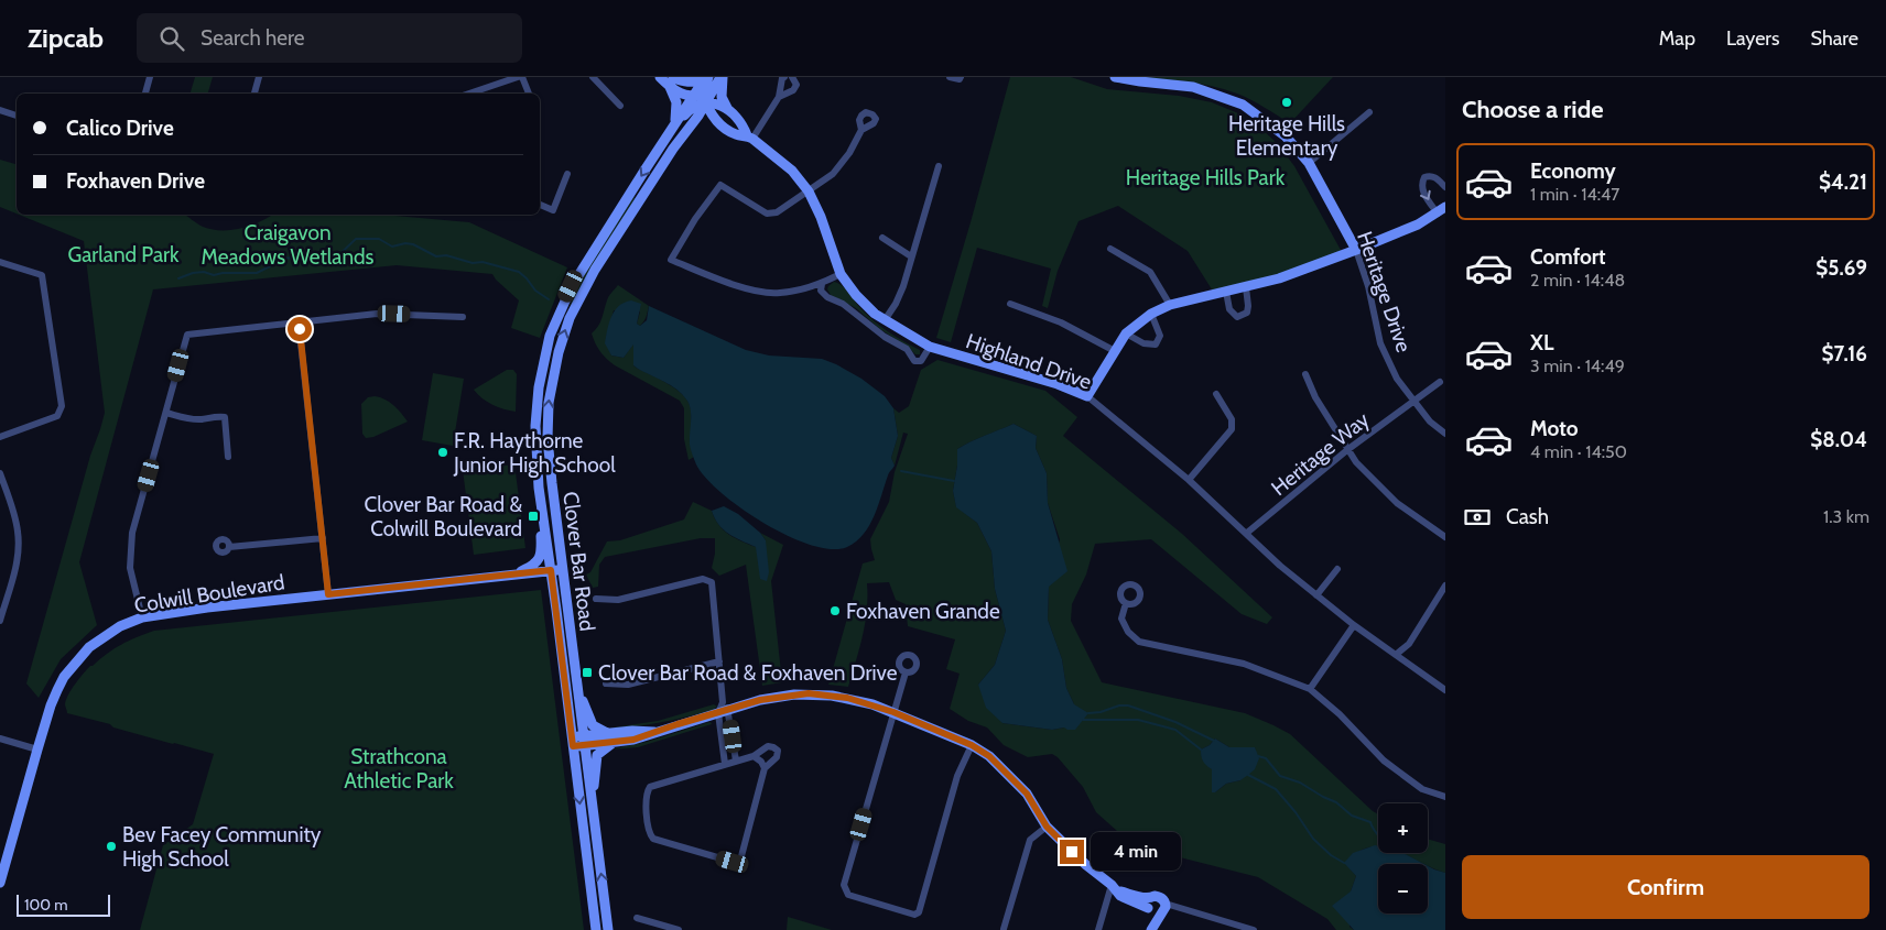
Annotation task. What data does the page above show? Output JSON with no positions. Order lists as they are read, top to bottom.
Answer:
{
  "streets": {
    "street": [
      "Heritage Drive",
      "Highland Drive",
      "Heritage Way",
      "Clover Bar Road",
      "Colwill Boulevard"
    ]
  },
  "crossings": [
    ["Heritage Drive", "Heritage Way"],
    ["Highland Drive", "Heritage Way"],
    ["Clover Bar Road", "Colwill Boulevard"]
  ],
  "parks": [
    "Heritage Hills Park",
    "Craigavon Meadows Wetlands",
    "Garland Park",
    "Strathcona Athletic Park"
  ],
  "places": {
    "other": [
      "Heritage Hills Elementary",
      "F.R. Haythorne Junior High School",
      "Foxhaven Grande",
      "Bev Facey Community High School"
    ],
    "transit": ["Clover Bar Road & Colwill Boulevard", "Clover Bar Road & Foxhaven Drive"]
  },
  "scale_bar": "100 m",
  "page": {
    "header": "Zipcab",
    "search": "Search here",
    "nav": ["Map", "Layers", "Share"],
    "heading": "Choose a ride",
    "banner": ["Calico Drive", "Foxhaven Drive"],
    "list": [
      {
        "name": "Economy",
        "note": "1 min · 14:47",
        "value": "$4.21"
      },
      {
        "name": "Comfort",
        "note": "2 min · 14:48",
        "value": "$5.69"
      },
      {
        "name": "XL",
        "note": "3 min · 14:49",
        "value": "$7.16"
      },
      {
        "name": "Moto",
        "note": "4 min · 14:50",
        "value": "$8.04"
      }
    ],
    "pay": ["Cash", "1.3 km"],
    "map_buttons": ["+", "−"],
    "bubble": "4 min",
    "buttons": "Confirm",
    "scale": "100 m"
  }
}
